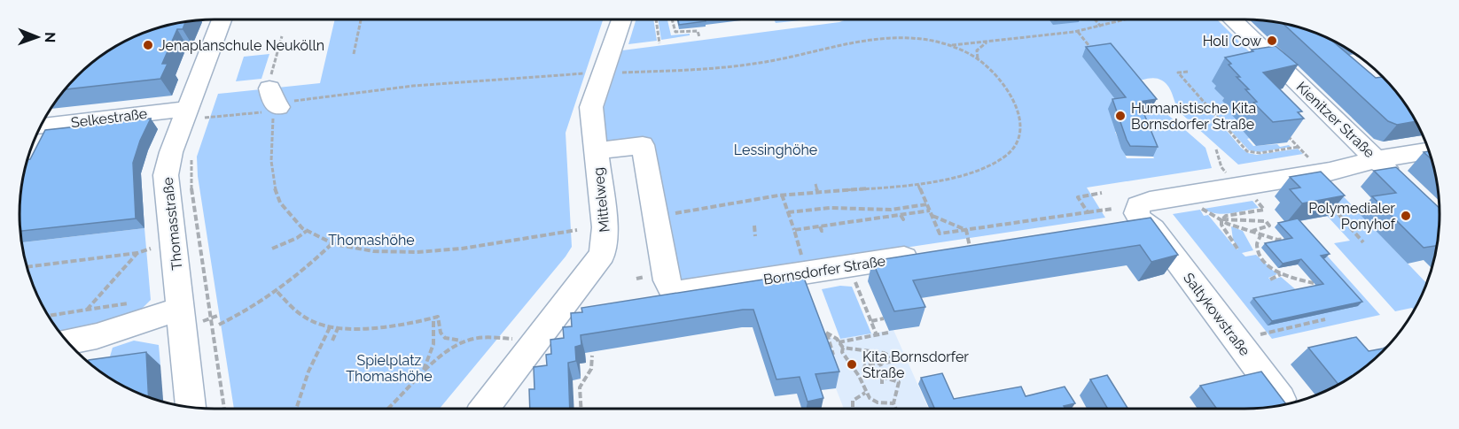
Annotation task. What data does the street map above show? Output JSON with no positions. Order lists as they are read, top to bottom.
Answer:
{
  "streets": {
    "street": [
      "Selkestraße",
      "Kienitzer Straße",
      "Mittelweg",
      "Thomasstraße",
      "Bornsdorfer Straße",
      "Saltykowstraße"
    ]
  },
  "crossings": [
    ["Selkestraße", "Thomasstraße"],
    ["Mittelweg", "Bornsdorfer Straße"]
  ],
  "parks": ["Lessinghöhe", "Thomashöhe", "Spielplatz Thomashöhe"],
  "places": [
    "Holi Cow",
    "Jenaplanschule Neukölln",
    "Humanistische Kita Bornsdorfer Straße",
    "Polymedialer Ponyhof",
    "Kita Bornsdorfer Straße"
  ],
  "north": "right"
}
